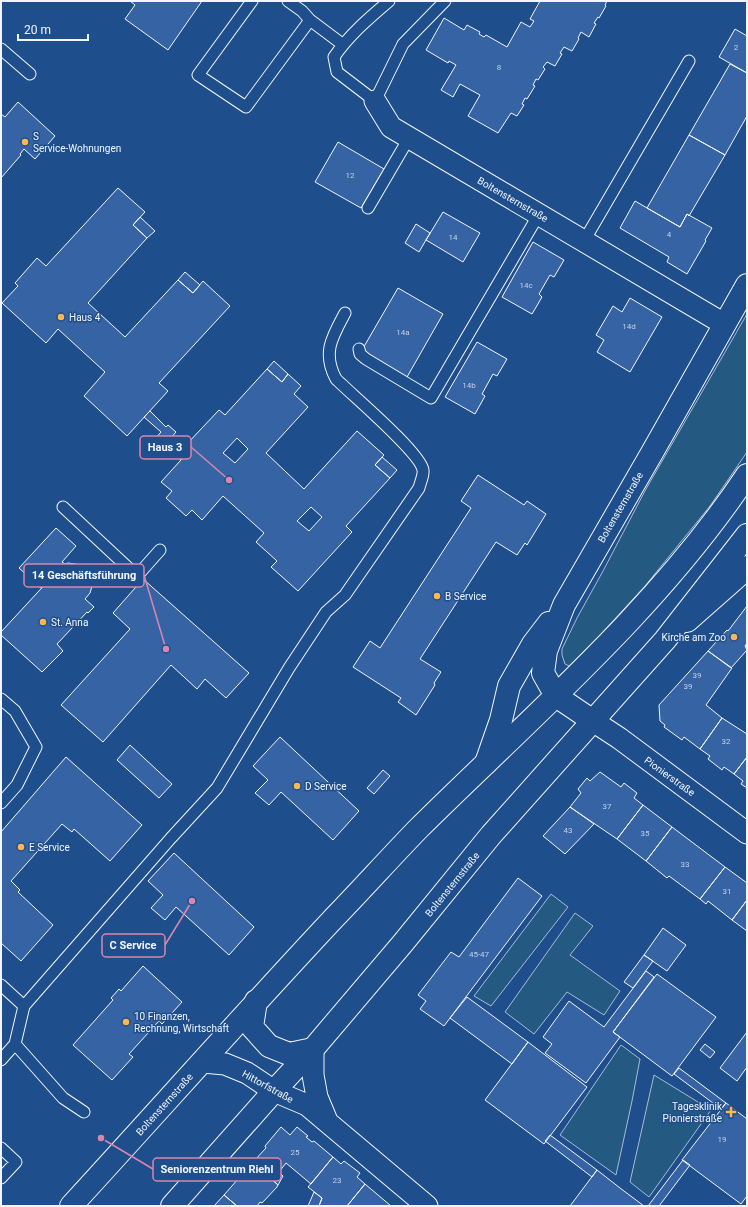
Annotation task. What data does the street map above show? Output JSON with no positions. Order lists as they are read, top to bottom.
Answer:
{
  "streets": {
    "main road": ["Boltensternstraße"],
    "street": ["Pionierstraße", "Hittorfstraße"]
  },
  "crossings": [
    ["Boltensternstraße", "Pionierstraße"],
    ["Boltensternstraße", "Hittorfstraße"]
  ],
  "places": {
    "other": [
      "S Service-Wohnungen",
      "Haus 4",
      "Haus 3",
      "B Service",
      "St. Anna",
      "Kirche am Zoo",
      "14 Geschäftsführung",
      "D Service",
      "E Service",
      "C Service",
      "10 Finanzen, Rechnung, Wirtschaft",
      "Seniorenzentrum Riehl"
    ],
    "health": ["Tagesklinik Pionierstraße"]
  },
  "house_numbers": [
    "2",
    "8",
    "12",
    "4",
    "14",
    "14c",
    "14d",
    "14a",
    "14b",
    "39",
    "39",
    "32",
    "37",
    "43",
    "35",
    "33",
    "31",
    "45-47",
    "19",
    "25",
    "23"
  ],
  "scale_bar": "20 m"
}
